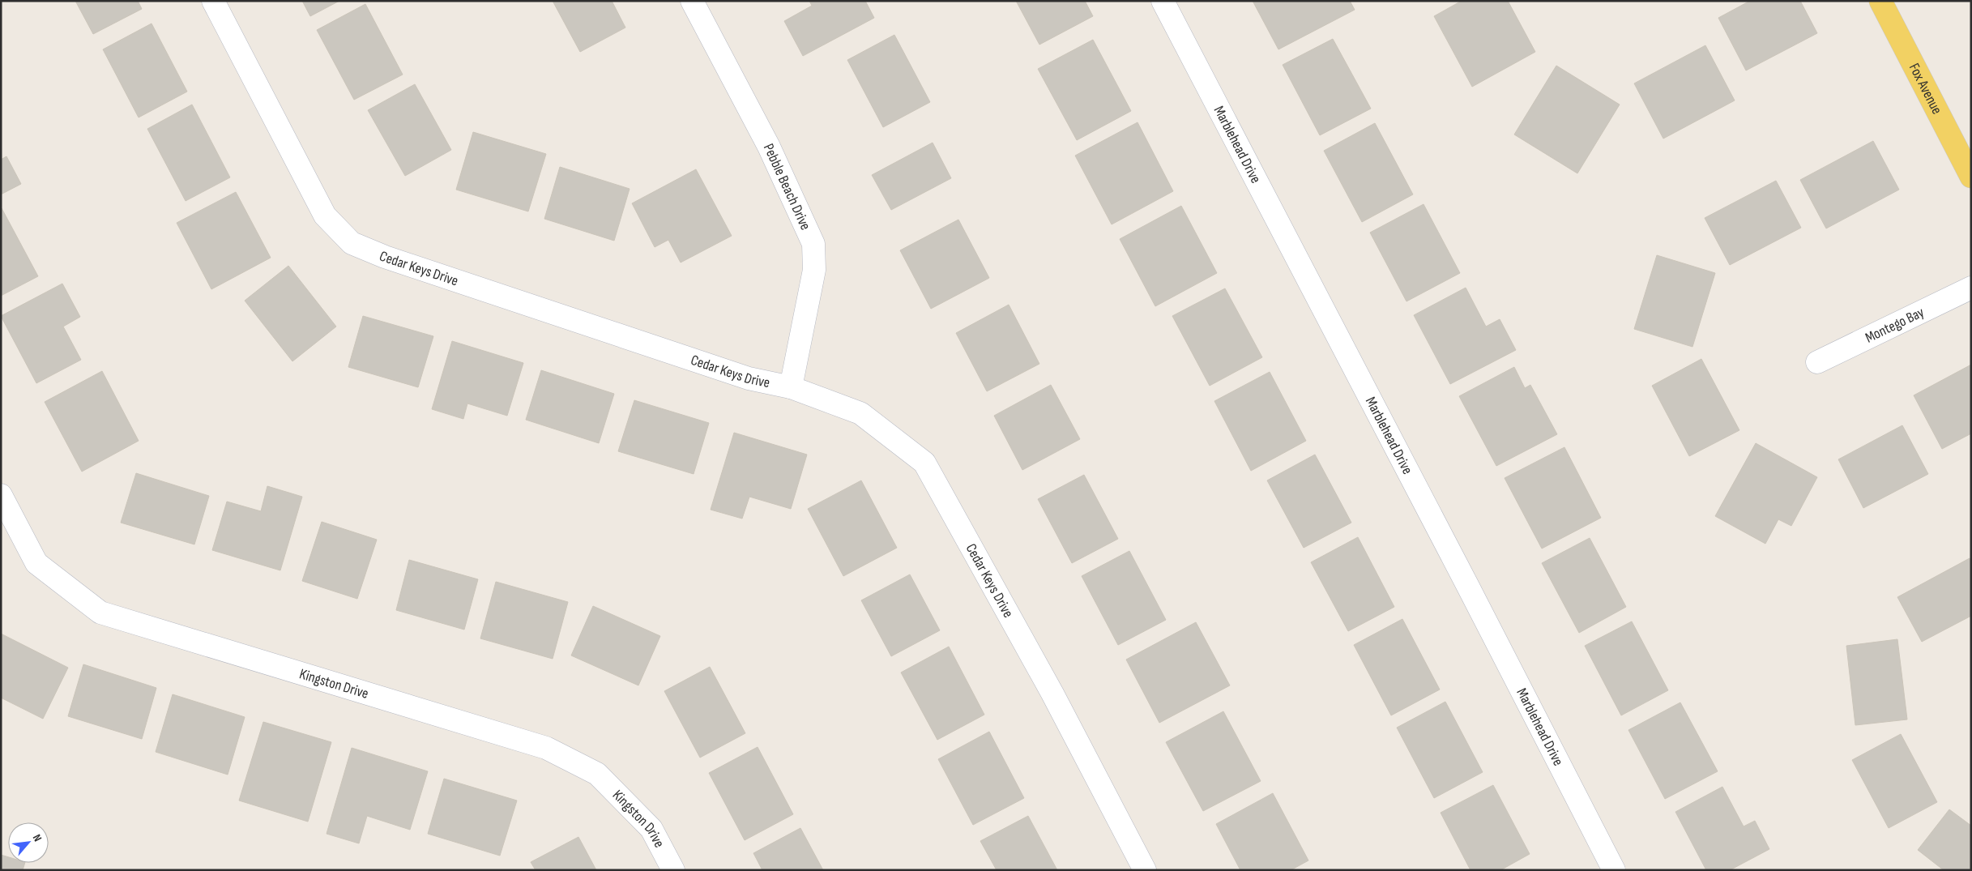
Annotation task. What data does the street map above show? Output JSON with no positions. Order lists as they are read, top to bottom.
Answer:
{
  "streets": {
    "main road": ["Fox Avenue"],
    "street": [
      "Marblehead Drive",
      "Pebble Beach Drive",
      "Cedar Keys Drive",
      "Montego Bay",
      "Kingston Drive"
    ]
  },
  "crossings": [
    ["Pebble Beach Drive", "Cedar Keys Drive"]
  ],
  "north": "top right"
}
